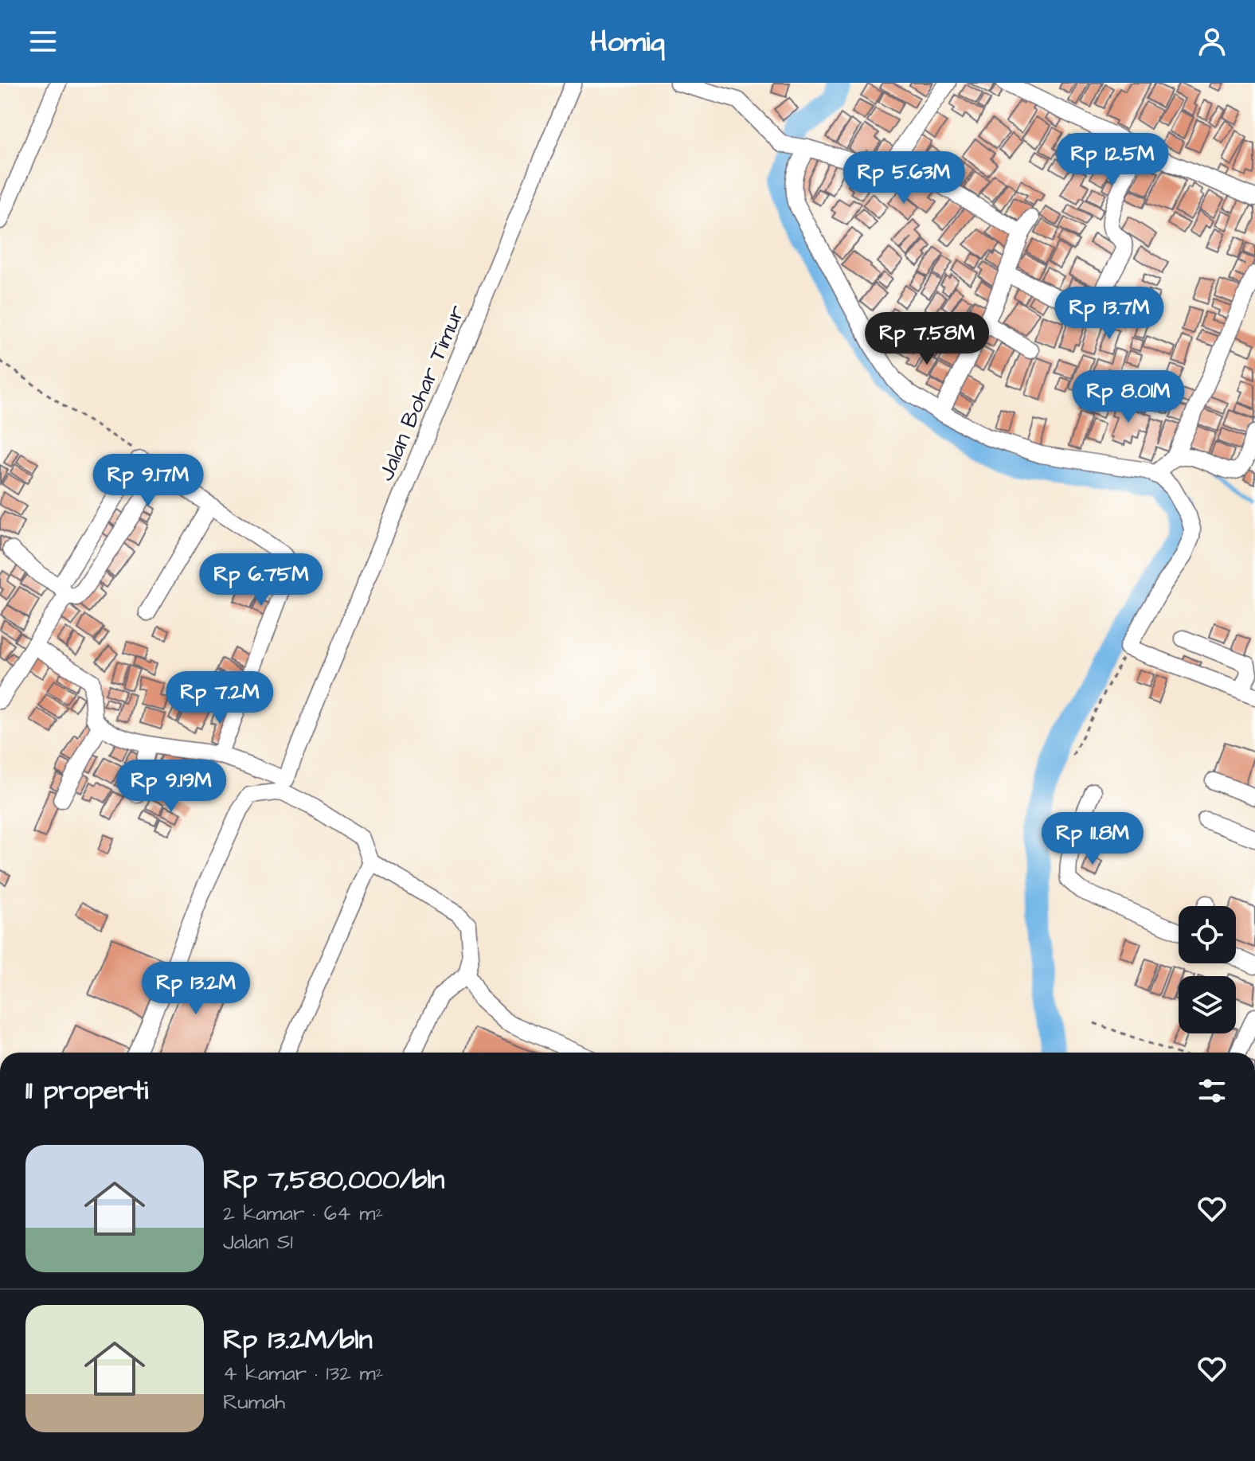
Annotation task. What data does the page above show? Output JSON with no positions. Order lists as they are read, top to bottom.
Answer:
{
  "streets": {
    "street": ["Jalan Bohar Timur"]
  },
  "page": {
    "header": "Homiq",
    "price": [
      "Rp 12.5M",
      "Rp 5.63M",
      "Rp 13.7M",
      "Rp 7.58M",
      "Rp 8.01M",
      "Rp 9.17M",
      "Rp 6.75M",
      "Rp 7.2M",
      "Rp 9.19M",
      "Rp 11.8M",
      "Rp 13.2M"
    ],
    "heading": "11 properti",
    "list": [
      {
        "name": "Rp 7,580,000/bln",
        "note": "2 kamar · 64 m² · Jalan S1"
      },
      {
        "name": "Rp 13.2M/bln",
        "note": "4 kamar · 132 m² · Rumah"
      }
    ]
  }
}
